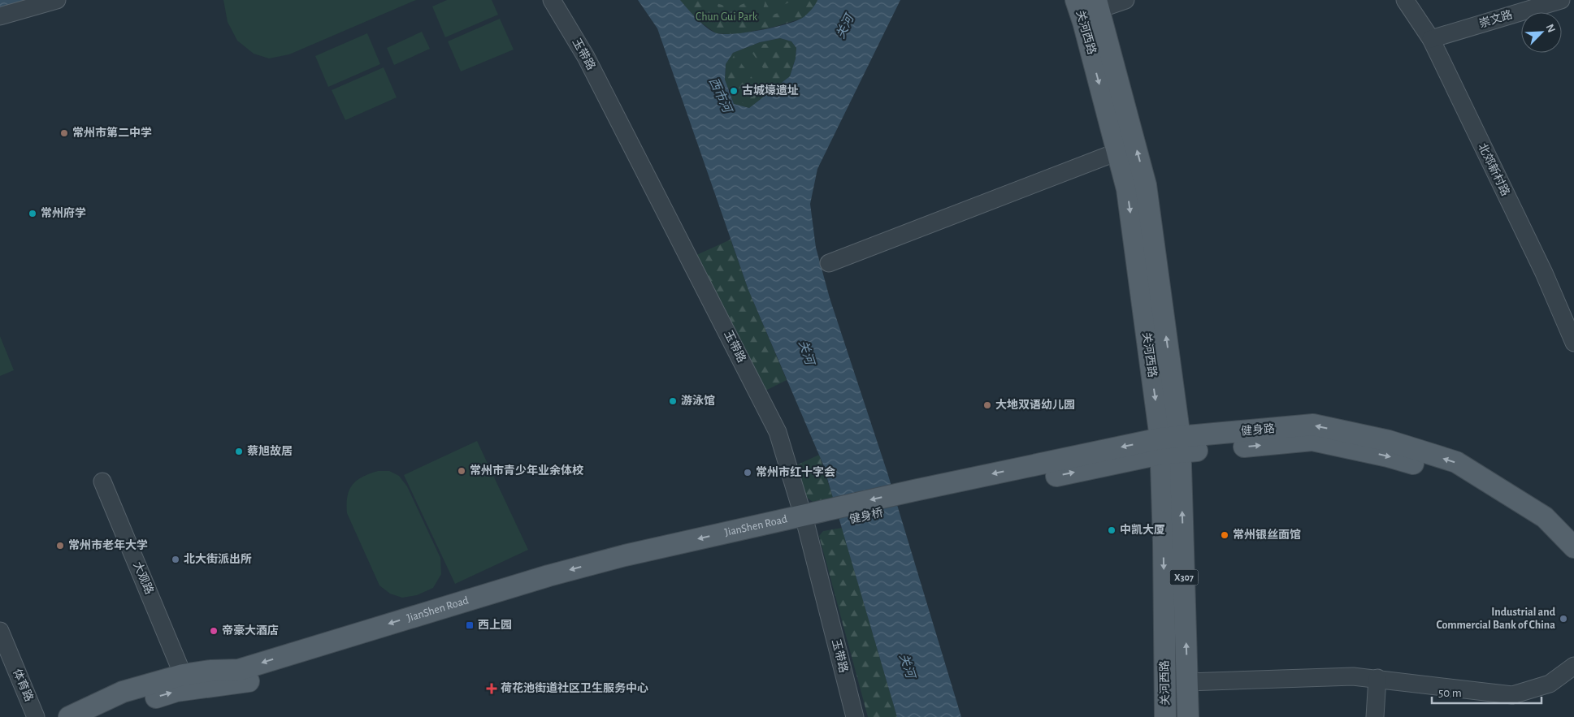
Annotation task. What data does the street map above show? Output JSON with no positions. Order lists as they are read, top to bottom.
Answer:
{
  "streets": {
    "main road": [
      "关河西路",
      "健身路",
      "健身桥",
      "JianShen Road",
      "X307"
    ],
    "street": [
      "崇文路",
      "玉带路",
      "北郊新村路",
      "大观路",
      "体育路"
    ]
  },
  "crossings": [
    ["崇文路", "北郊新村路"],
    ["关河西路", "健身路"],
    ["玉带路", "健身桥"],
    ["玉带路", "JianShen Road"],
    ["健身路", "健身桥"],
    ["健身桥", "JianShen Road"],
    ["JianShen Road", "大观路"]
  ],
  "water": ["关河", "西市河"],
  "parks": ["Chun Gui Park"],
  "places": {
    "other": [
      "古城壕遗址",
      "常州市第二中学",
      "常州府学",
      "游泳馆",
      "大地双语幼儿园",
      "蔡旭故居",
      "常州市青少年业余体校",
      "常州市红十字会",
      "中凯大厦",
      "常州银丝面馆",
      "常州市老年大学",
      "北大街派出所",
      "Industrial and Commercial Bank of China",
      "帝豪大酒店"
    ],
    "transit": ["西上园"],
    "health": ["荷花池街道社区卫生服务中心"]
  },
  "scale_bar": "50 m",
  "north": "top right"
}
